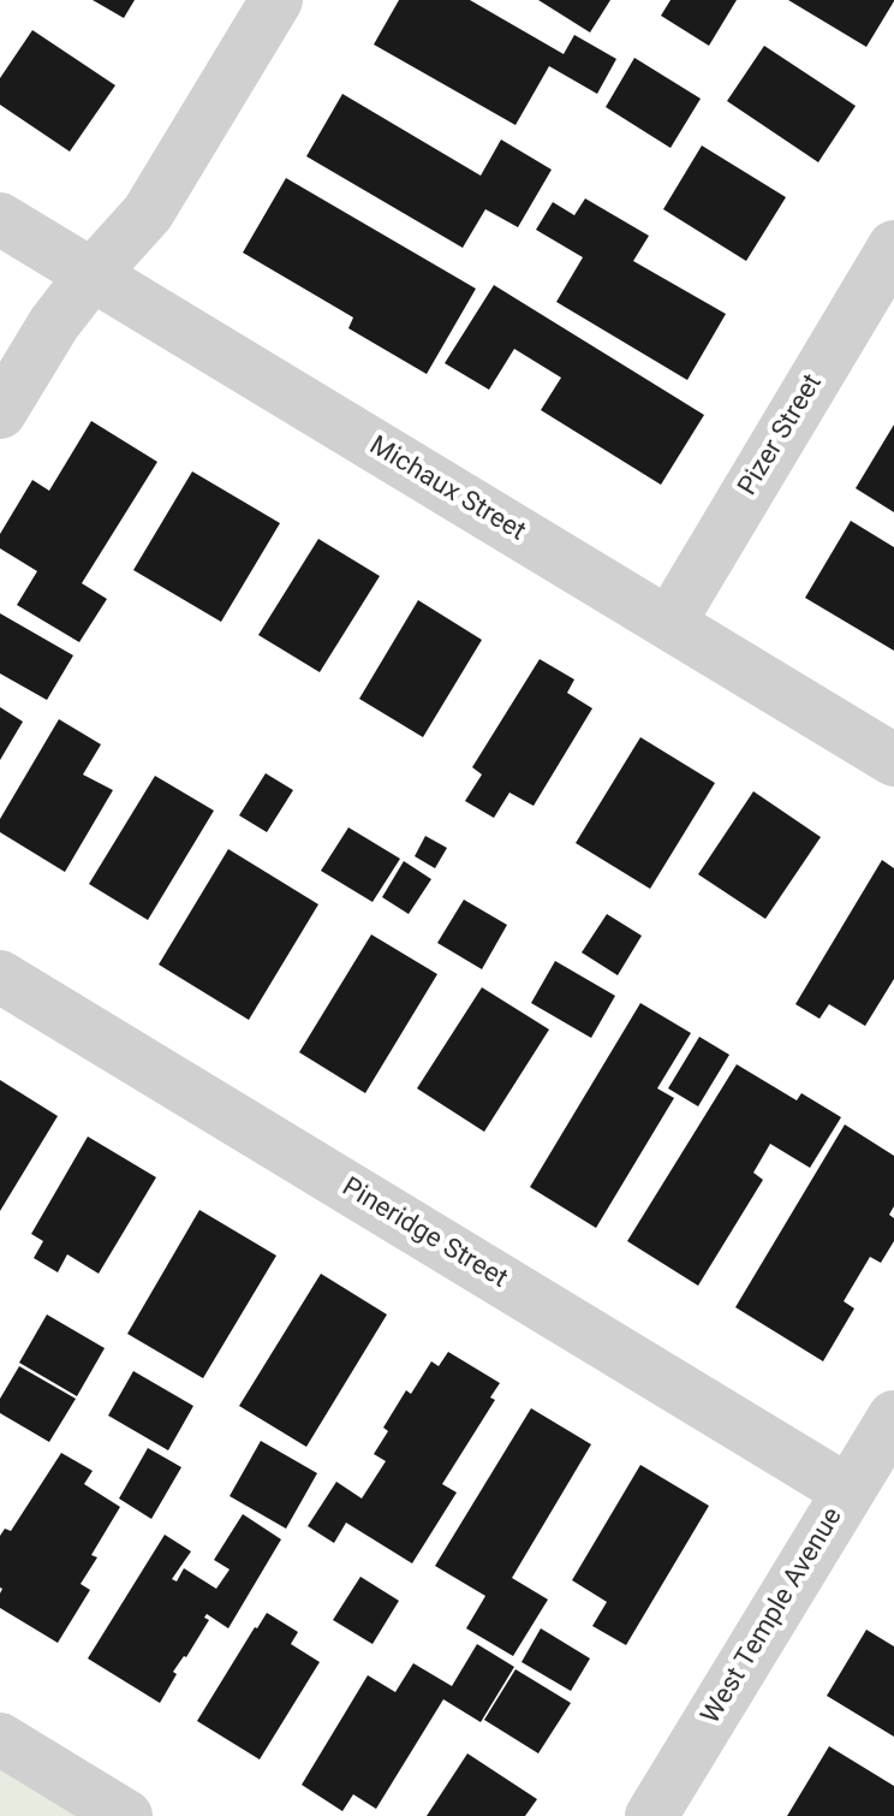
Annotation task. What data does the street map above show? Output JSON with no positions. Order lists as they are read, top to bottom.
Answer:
{
  "streets": {
    "street": [
      "Pizer Street",
      "Michaux Street",
      "Pineridge Street",
      "West Temple Avenue"
    ]
  },
  "crossings": [
    ["Pizer Street", "Michaux Street"],
    ["Pineridge Street", "West Temple Avenue"]
  ]
}
